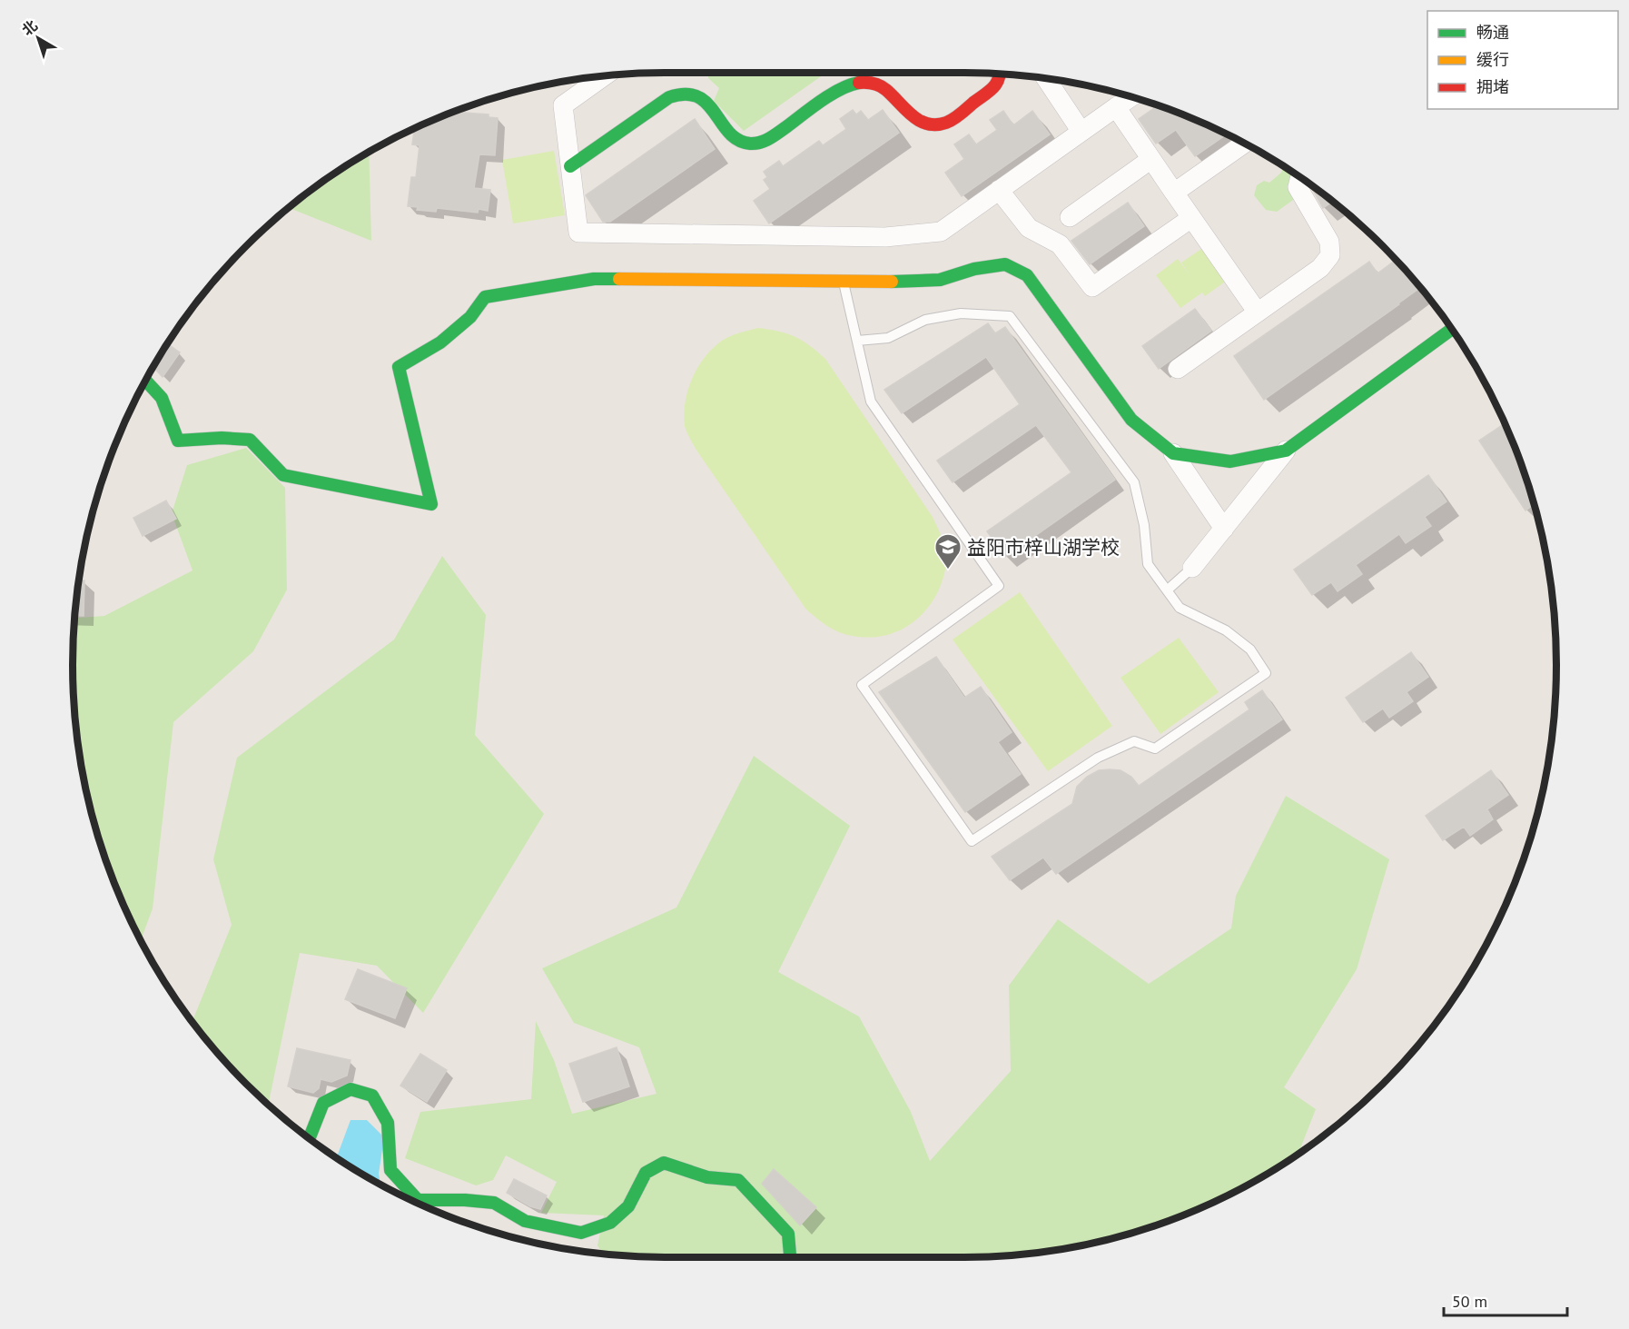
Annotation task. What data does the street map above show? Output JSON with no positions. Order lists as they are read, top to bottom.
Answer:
{
  "places": {
    "school or university": ["益阳市梓山湖学校"]
  },
  "legend": ["畅通", "缓行", "拥堵"],
  "scale_bar": "50 m",
  "north": "top left"
}
